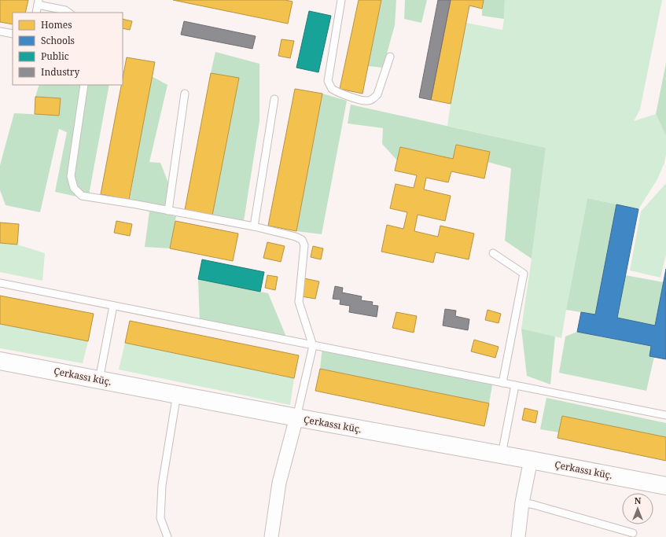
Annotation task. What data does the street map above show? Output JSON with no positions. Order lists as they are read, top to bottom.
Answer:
{
  "streets": {
    "street": ["Çerkassı küç."]
  },
  "legend": [
    "Homes",
    "Schools",
    "Public",
    "Industry"
  ],
  "north": "top"
}
